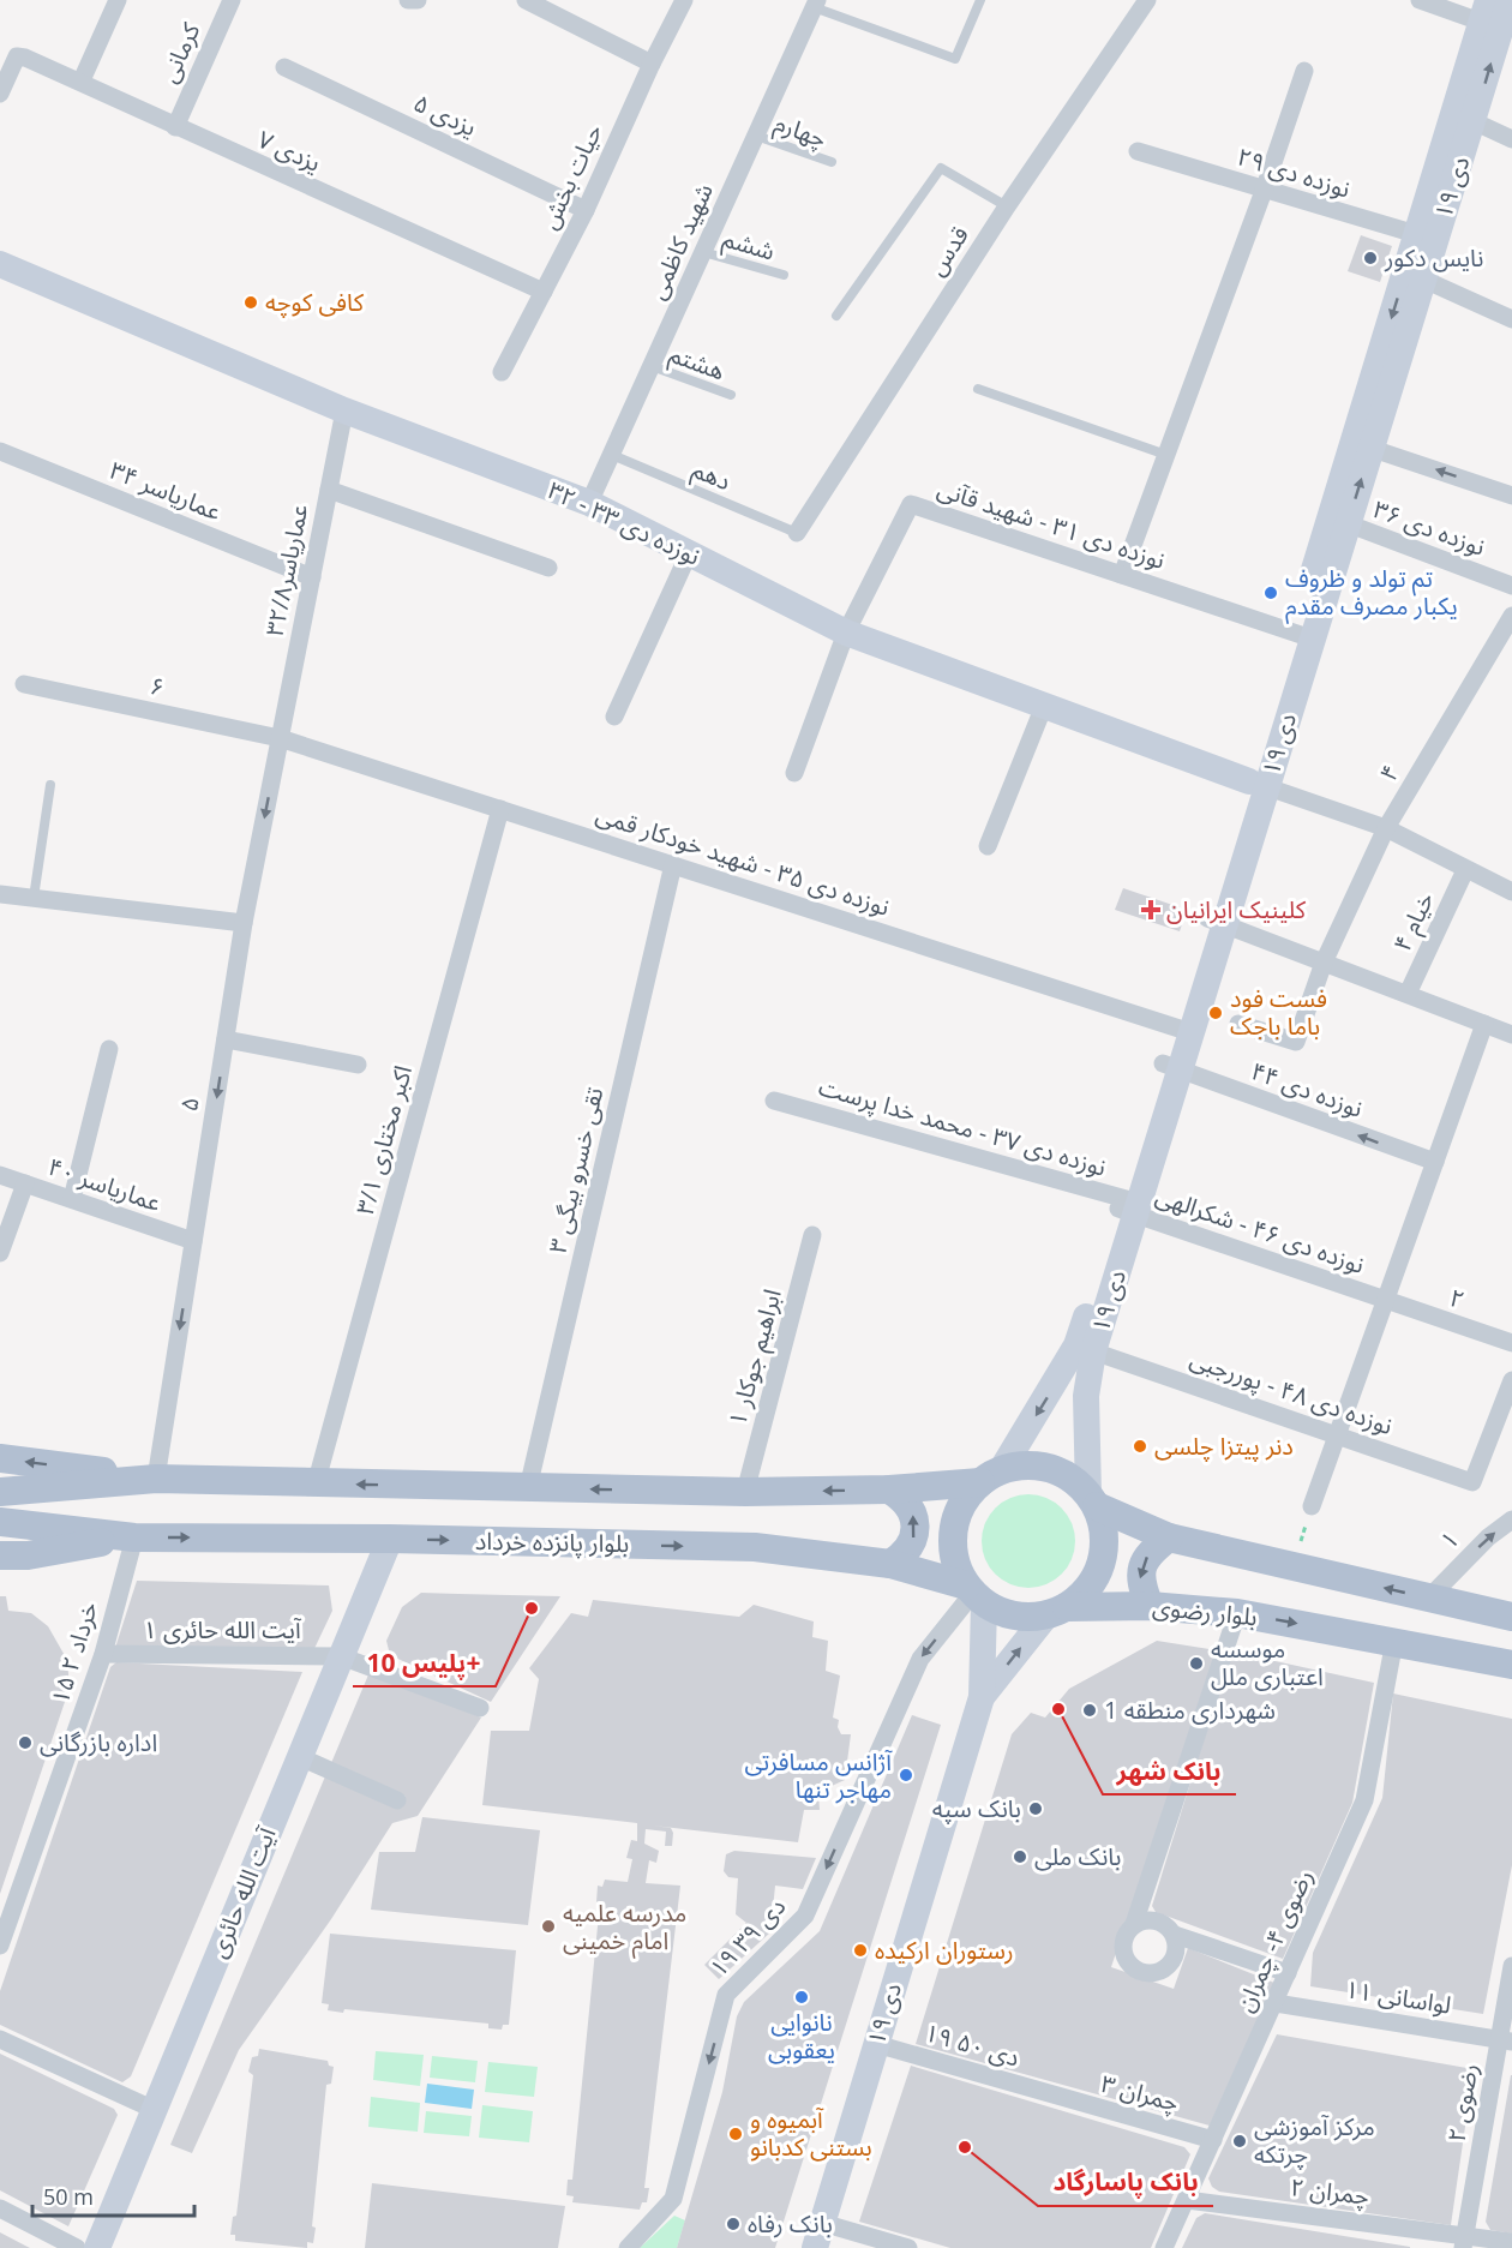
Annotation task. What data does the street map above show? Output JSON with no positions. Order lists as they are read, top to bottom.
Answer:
{
  "streets": {
    "main road": [
      "۱۹ دی",
      "۳۲ - نوزده دی ۳۳",
      "بلوار پانزده خرداد",
      "بلوار رضوی",
      "آیت الله حائری"
    ],
    "street": [
      "کرمانی",
      "یزدی ۵",
      "یزدی ۷",
      "نوزده دی ۲۹",
      "حیات بخش",
      "شهید کاظمی",
      "قدس",
      "عماریاسر ۳۴",
      "نوزده دی ۳۱ - شهید قآنی",
      "نوزده دی ۳۶",
      "عماریاسر۳۲/۸",
      "۶",
      "۴",
      "نوزده دی ۳۵ - شهید خودکار قمی",
      "۴ خیام",
      "نوزده دی ۴۴",
      "۵",
      "نوزده دی ۳۷ - محمد خدا پرست",
      "۳/۱ اکبر مختاری",
      "۳ تقی خسرو بیگی",
      "عماریاسر ۴۰",
      "نوزده دی ۴۶ - شکرالهی",
      "۲",
      "۱ ابراهیم جوکار",
      "نوزده دی ۴۸ - پوررجبی",
      "۱",
      "آیت الله حائری ۱",
      "۱۵ خرداد ۲",
      "۱۹ دی ۳۹",
      "رضوی ۴- چمران",
      "لواسانی ۱۱",
      "۱۹ دی ۵۰",
      "چمران ۳",
      "رضوی ۲",
      "چمران ۲"
    ],
    "lane": [
      "چهارم",
      "ششم",
      "هشتم",
      "دهم"
    ]
  },
  "crossings": [
    ["کرمانی", "یزدی ۷"],
    ["یزدی ۵", "حیات بخش"],
    ["چهارم", "شهید کاظمی"],
    ["یزدی ۷", "حیات بخش"],
    ["نوزده دی ۲۹", "۱۹ دی"],
    ["۱۹ دی", "۳۲ - نوزده دی ۳۳"],
    ["۱۹ دی", "نوزده دی ۳۱ - شهید قآنی"],
    ["۱۹ دی", "نوزده دی ۳۶"],
    ["۱۹ دی", "نوزده دی ۳۵ - شهید خودکار قمی"],
    ["۱۹ دی", "نوزده دی ۴۴"],
    ["۱۹ دی", "نوزده دی ۳۷ - محمد خدا پرست"],
    ["۱۹ دی", "نوزده دی ۴۶ - شکرالهی"],
    ["۱۹ دی", "نوزده دی ۴۸ - پوررجبی"],
    ["۱۹ دی", "بلوار پانزده خرداد"],
    ["۱۹ دی", "بلوار رضوی"],
    ["۱۹ دی", "۱۹ دی ۳۹"],
    ["۱۹ دی", "۱۹ دی ۵۰"],
    ["شهید کاظمی", "ششم"],
    ["شهید کاظمی", "هشتم"],
    ["شهید کاظمی", "دهم"],
    ["شهید کاظمی", "۳۲ - نوزده دی ۳۳"],
    ["قدس", "دهم"],
    ["عماریاسر ۳۴", "عماریاسر۳۲/۸"],
    ["۳۲ - نوزده دی ۳۳", "نوزده دی ۳۱ - شهید قآنی"],
    ["۳۲ - نوزده دی ۳۳", "عماریاسر۳۲/۸"],
    ["عماریاسر۳۲/۸", "۶"],
    ["عماریاسر۳۲/۸", "نوزده دی ۳۵ - شهید خودکار قمی"],
    ["عماریاسر۳۲/۸", "۵"],
    ["۶", "نوزده دی ۳۵ - شهید خودکار قمی"],
    ["۶", "۵"],
    ["نوزده دی ۳۵ - شهید خودکار قمی", "۵"],
    ["نوزده دی ۳۵ - شهید خودکار قمی", "۳/۱ اکبر مختاری"],
    ["نوزده دی ۳۵ - شهید خودکار قمی", "۳ تقی خسرو بیگی"],
    ["۵", "عماریاسر ۴۰"],
    ["نوزده دی ۳۷ - محمد خدا پرست", "نوزده دی ۴۶ - شکرالهی"],
    ["نوزده دی ۴۶ - شکرالهی", "۲"],
    ["بلوار پانزده خرداد", "بلوار رضوی"],
    ["بلوار پانزده خرداد", "۱۵ خرداد ۲"],
    ["بلوار پانزده خرداد", "آیت الله حائری"],
    ["بلوار پانزده خرداد", "۱۹ دی ۳۹"],
    ["بلوار رضوی", "۱۹ دی ۳۹"],
    ["بلوار رضوی", "رضوی ۴- چمران"],
    ["آیت الله حائری ۱", "۱۵ خرداد ۲"],
    ["آیت الله حائری ۱", "آیت الله حائری"],
    ["رضوی ۴- چمران", "لواسانی ۱۱"],
    ["رضوی ۴- چمران", "چمران ۳"],
    ["رضوی ۴- چمران", "چمران ۲"],
    ["لواسانی ۱۱", "رضوی ۲"],
    ["۱۹ دی ۵۰", "چمران ۳"],
    ["رضوی ۲", "چمران ۲"]
  ],
  "one_way": ["۵", "۱", "۱۹ دی ۳۹"],
  "places": {
    "other": [
      "نایس دکور",
      "کافی کوچه",
      "تم تولد و ظروف یکبار مصرف مقدم",
      "فست فود باما باجک",
      "دنر پیتزا چلسی",
      "پلیس 10+",
      "موسسه اعتباری ملل",
      "بانک شهر",
      "شهرداری منطقه 1",
      "اداره بازرگانی",
      "آژانس مسافرتی مهاجر تنها",
      "بانک سپه",
      "بانک ملی",
      "مدرسه علمیه امام خمینی",
      "رستوران ارکیده",
      "نانوایی یعقوبی",
      "آبمیوه و بستنی کدبانو",
      "مرکز آموزشی چرتکه",
      "بانک پاسارگاد",
      "بانک رفاه"
    ],
    "health": ["کلینیک ایرانیان"]
  },
  "scale_bar": "50 m"
}
